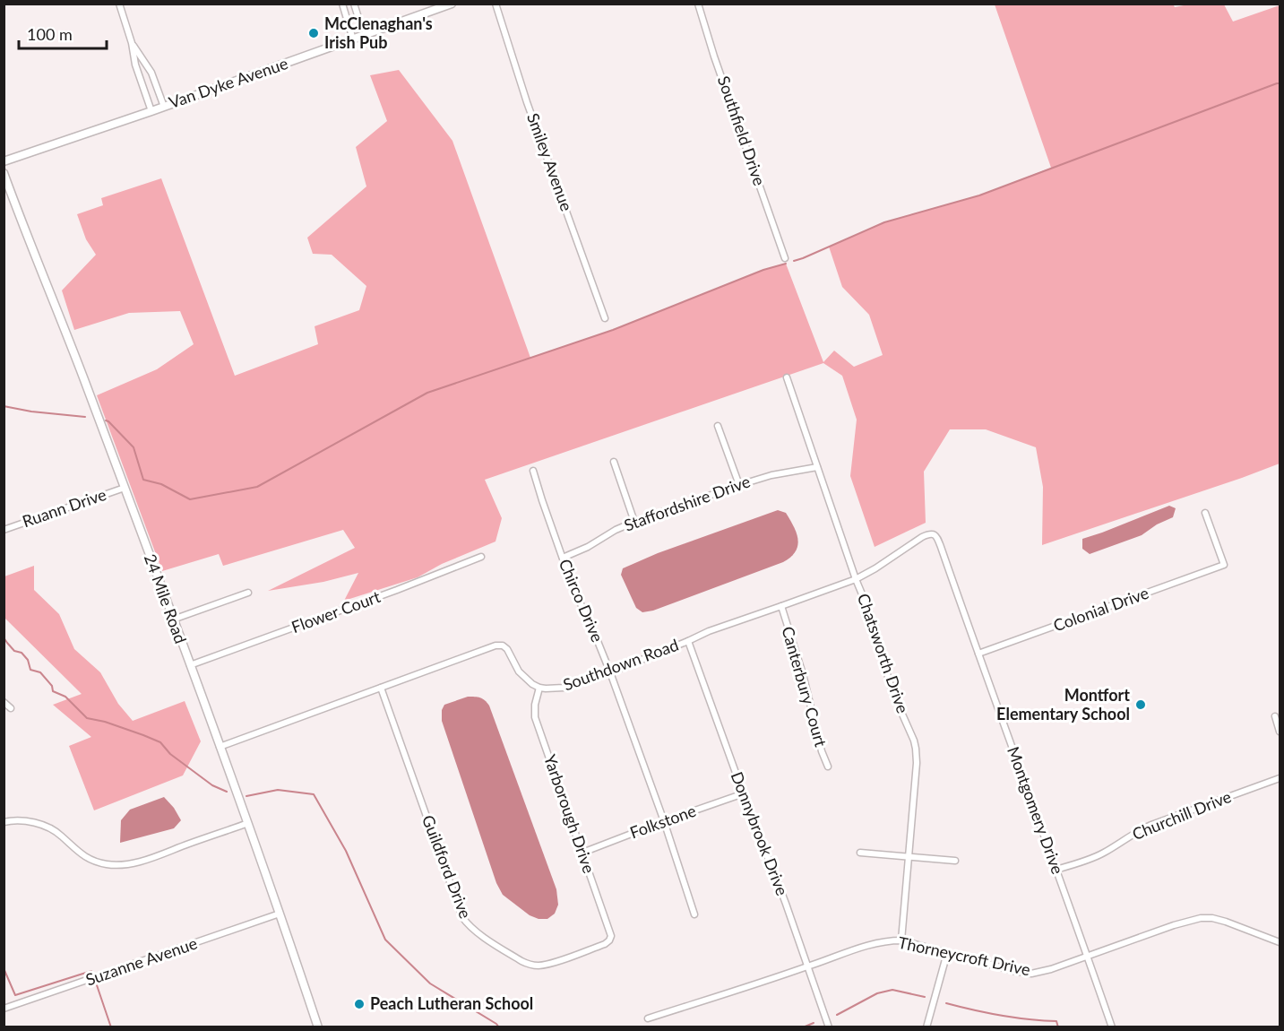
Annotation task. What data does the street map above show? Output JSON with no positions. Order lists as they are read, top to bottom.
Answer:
{
  "streets": {
    "street": [
      "Van Dyke Avenue",
      "Southfield Drive",
      "Smiley Avenue",
      "Staffordshire Drive",
      "Ruann Drive",
      "24 Mile Road",
      "Chirco Drive",
      "Colonial Drive",
      "Flower Court",
      "Chatsworth Drive",
      "Southdown Road",
      "Canterbury Court",
      "Montgomery Drive",
      "Yarborough Drive",
      "Churchill Drive",
      "Folkstone",
      "Donnybrook Drive",
      "Guildford Drive",
      "Thorneycroft Drive",
      "Suzanne Avenue"
    ]
  },
  "crossings": [
    ["Staffordshire Drive", "Chirco Drive"],
    ["Staffordshire Drive", "Chatsworth Drive"],
    ["Ruann Drive", "24 Mile Road"],
    ["24 Mile Road", "Flower Court"],
    ["24 Mile Road", "Southdown Road"],
    ["24 Mile Road", "Suzanne Avenue"],
    ["Chirco Drive", "Southdown Road"],
    ["Chirco Drive", "Folkstone"],
    ["Colonial Drive", "Montgomery Drive"],
    ["Chatsworth Drive", "Southdown Road"],
    ["Chatsworth Drive", "Thorneycroft Drive"],
    ["Southdown Road", "Canterbury Court"],
    ["Southdown Road", "Montgomery Drive"],
    ["Southdown Road", "Yarborough Drive"],
    ["Southdown Road", "Donnybrook Drive"],
    ["Southdown Road", "Guildford Drive"],
    ["Montgomery Drive", "Churchill Drive"],
    ["Montgomery Drive", "Thorneycroft Drive"],
    ["Yarborough Drive", "Folkstone"],
    ["Yarborough Drive", "Guildford Drive"],
    ["Folkstone", "Donnybrook Drive"],
    ["Donnybrook Drive", "Thorneycroft Drive"]
  ],
  "places": ["McClenaghan's Irish Pub", "Montfort Elementary School", "Peach Lutheran School"],
  "scale_bar": "100 m"
}
